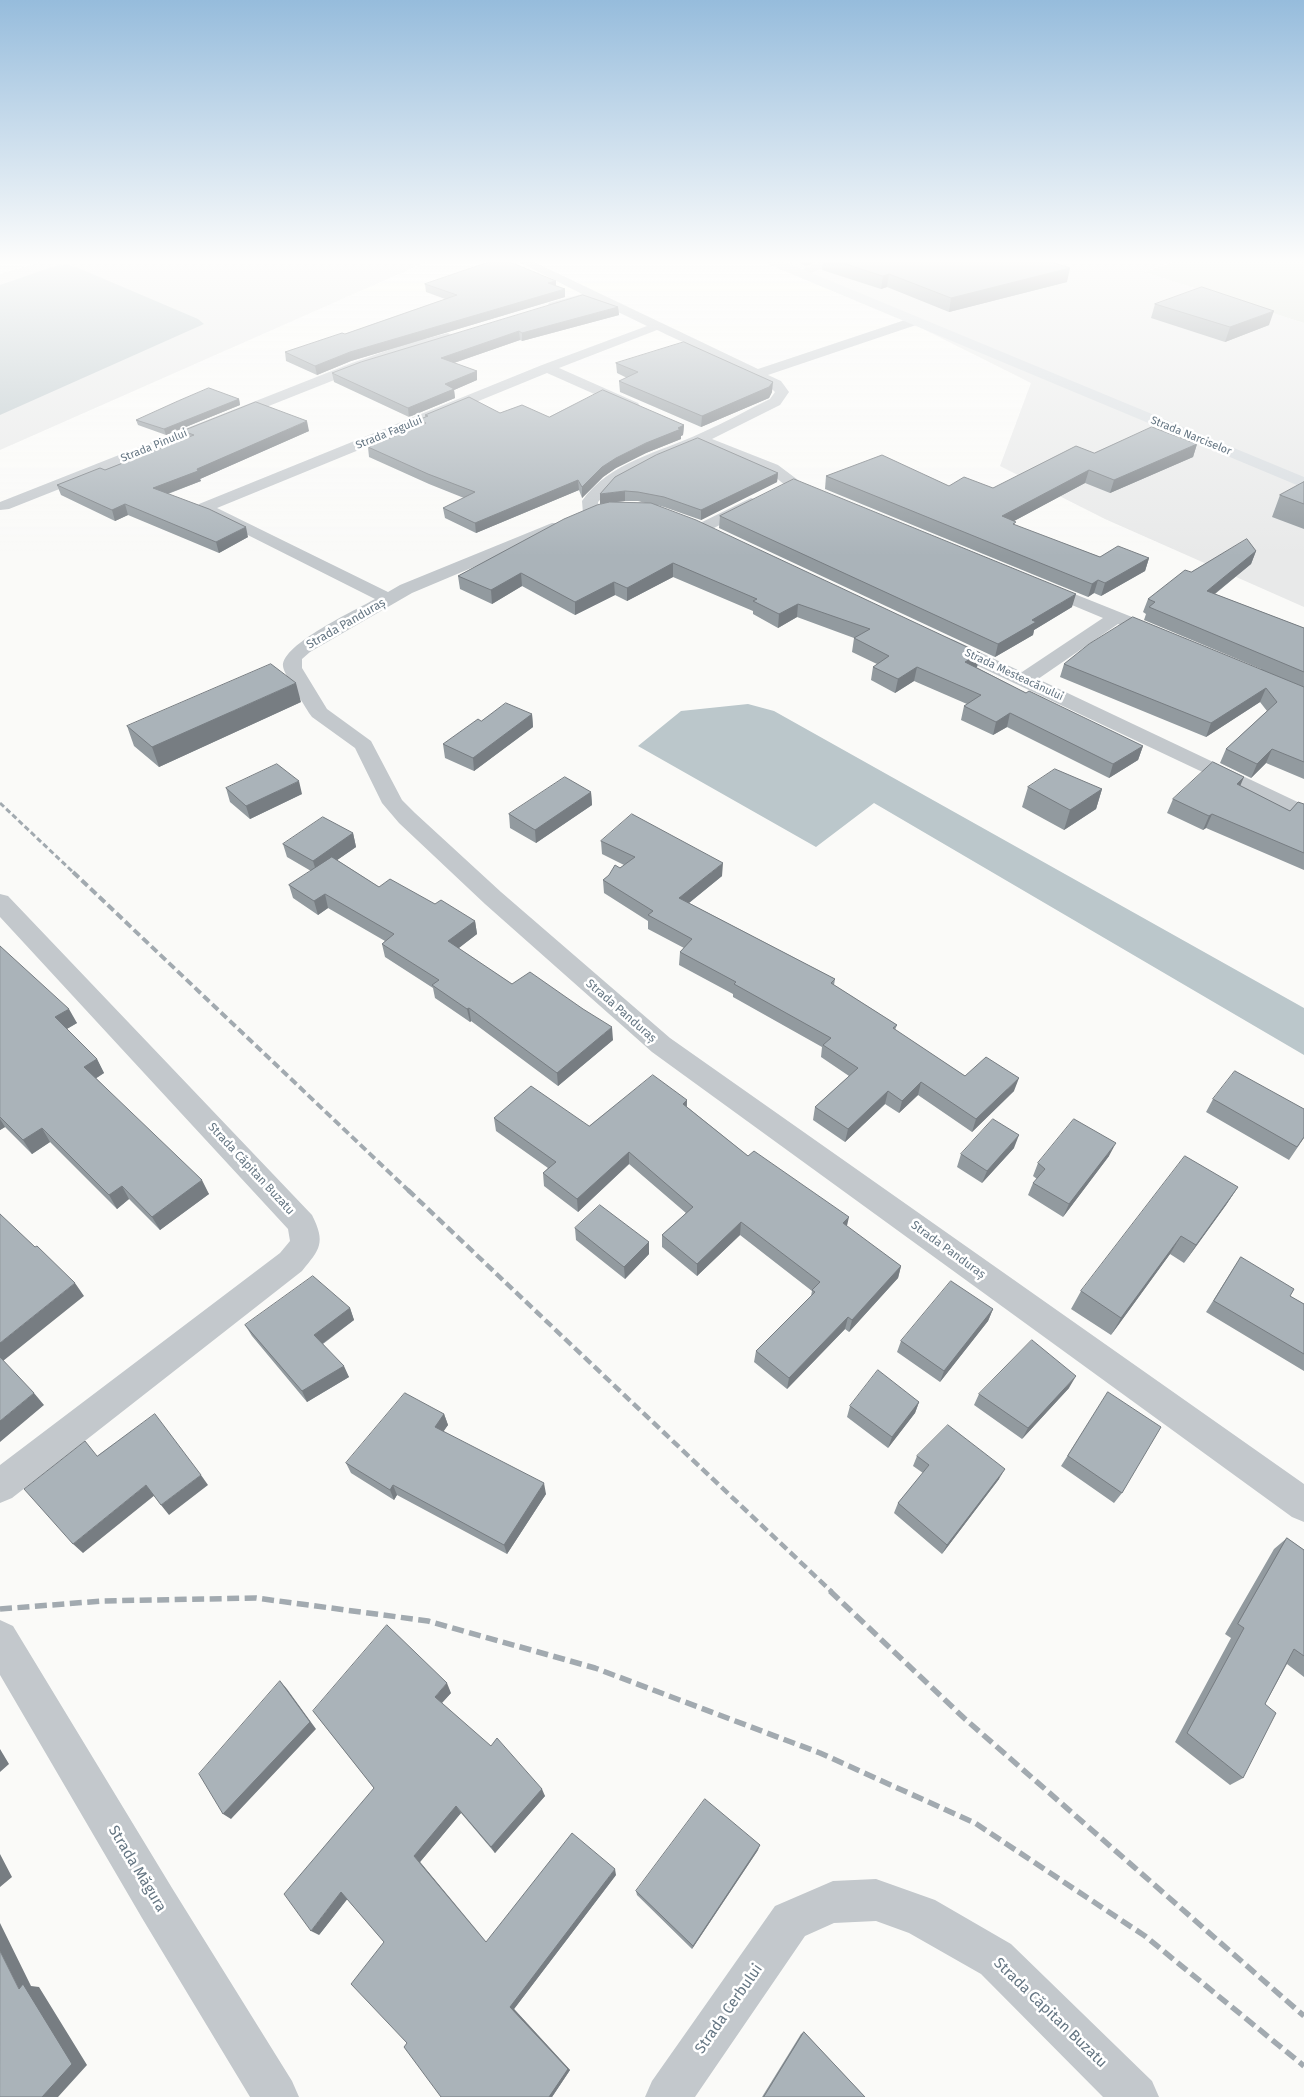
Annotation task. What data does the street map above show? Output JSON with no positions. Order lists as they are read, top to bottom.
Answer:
{
  "streets": {
    "main road": ["Strada Narciselor"],
    "street": [
      "Strada Fagului",
      "Strada Pinului",
      "Strada Panduraș",
      "Strada Mesteacănului",
      "Strada Căpitan Buzatu",
      "Strada Măgura",
      "Strada Cerbului"
    ]
  },
  "crossings": [
    ["Strada Fagului", "Strada Panduraș"],
    ["Strada Căpitan Buzatu", "Strada Cerbului"]
  ]
}
